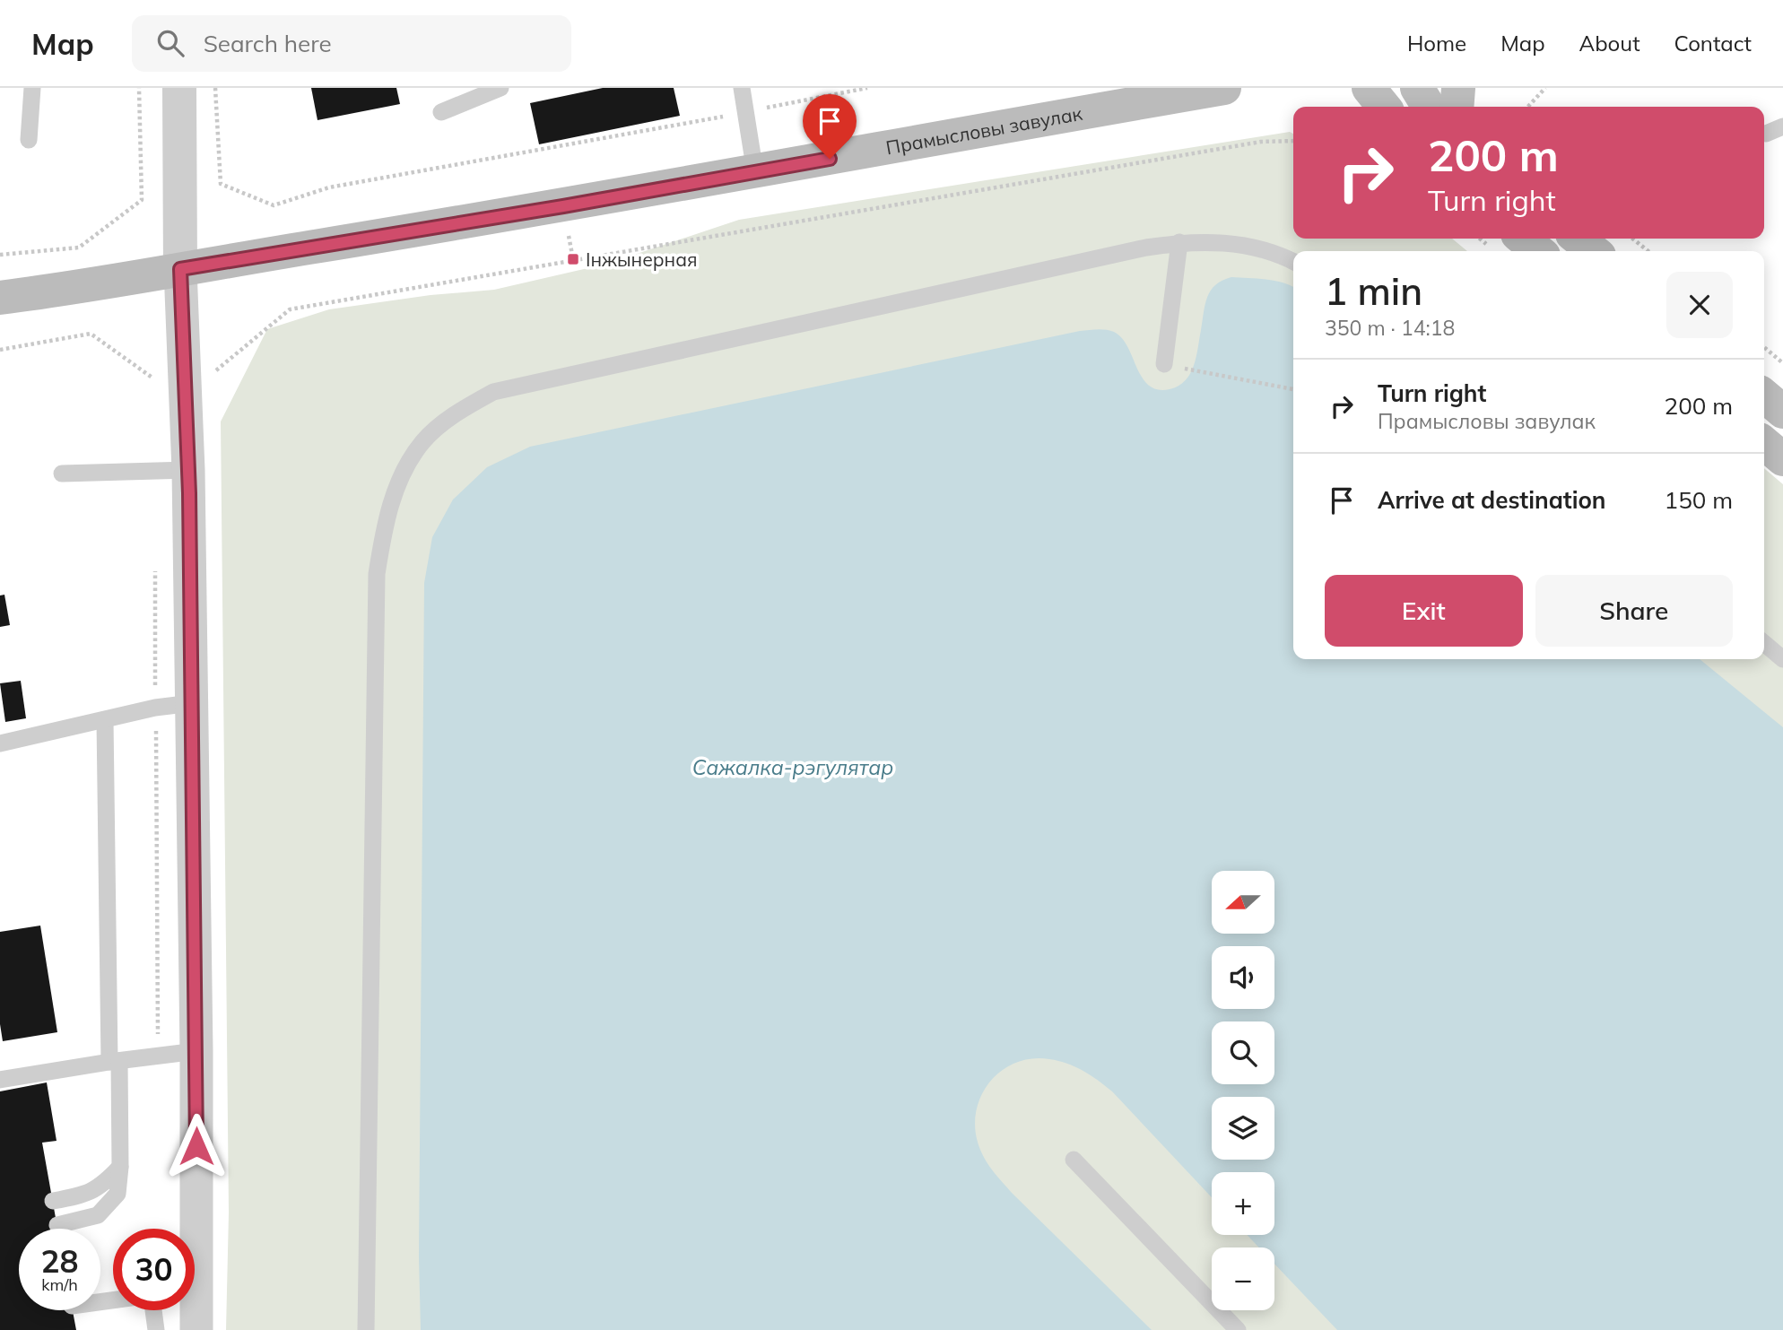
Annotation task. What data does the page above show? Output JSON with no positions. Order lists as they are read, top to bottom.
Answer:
{
  "streets": {
    "main road": ["Прамысловы завулак"]
  },
  "water": ["Сажалка-рэгулятар"],
  "places": {
    "transit": ["Інжынерная"]
  },
  "north": "left",
  "page": {
    "header": "Map",
    "search": "Search here",
    "nav": [
      "Home",
      "Map",
      "About",
      "Contact"
    ],
    "turn": ["200 m", "Turn right"],
    "heading": ["1 min", "350 m · 14:18"],
    "list": [
      {
        "name": "Turn right",
        "note": "Прамысловы завулак",
        "value": "200 m"
      },
      {
        "name": "Arrive at destination",
        "value": "150 m"
      }
    ],
    "buttons": ["Exit", "Share"],
    "map_buttons": ["+", "−"],
    "speed": "28 km/h",
    "limit": "30"
  }
}
